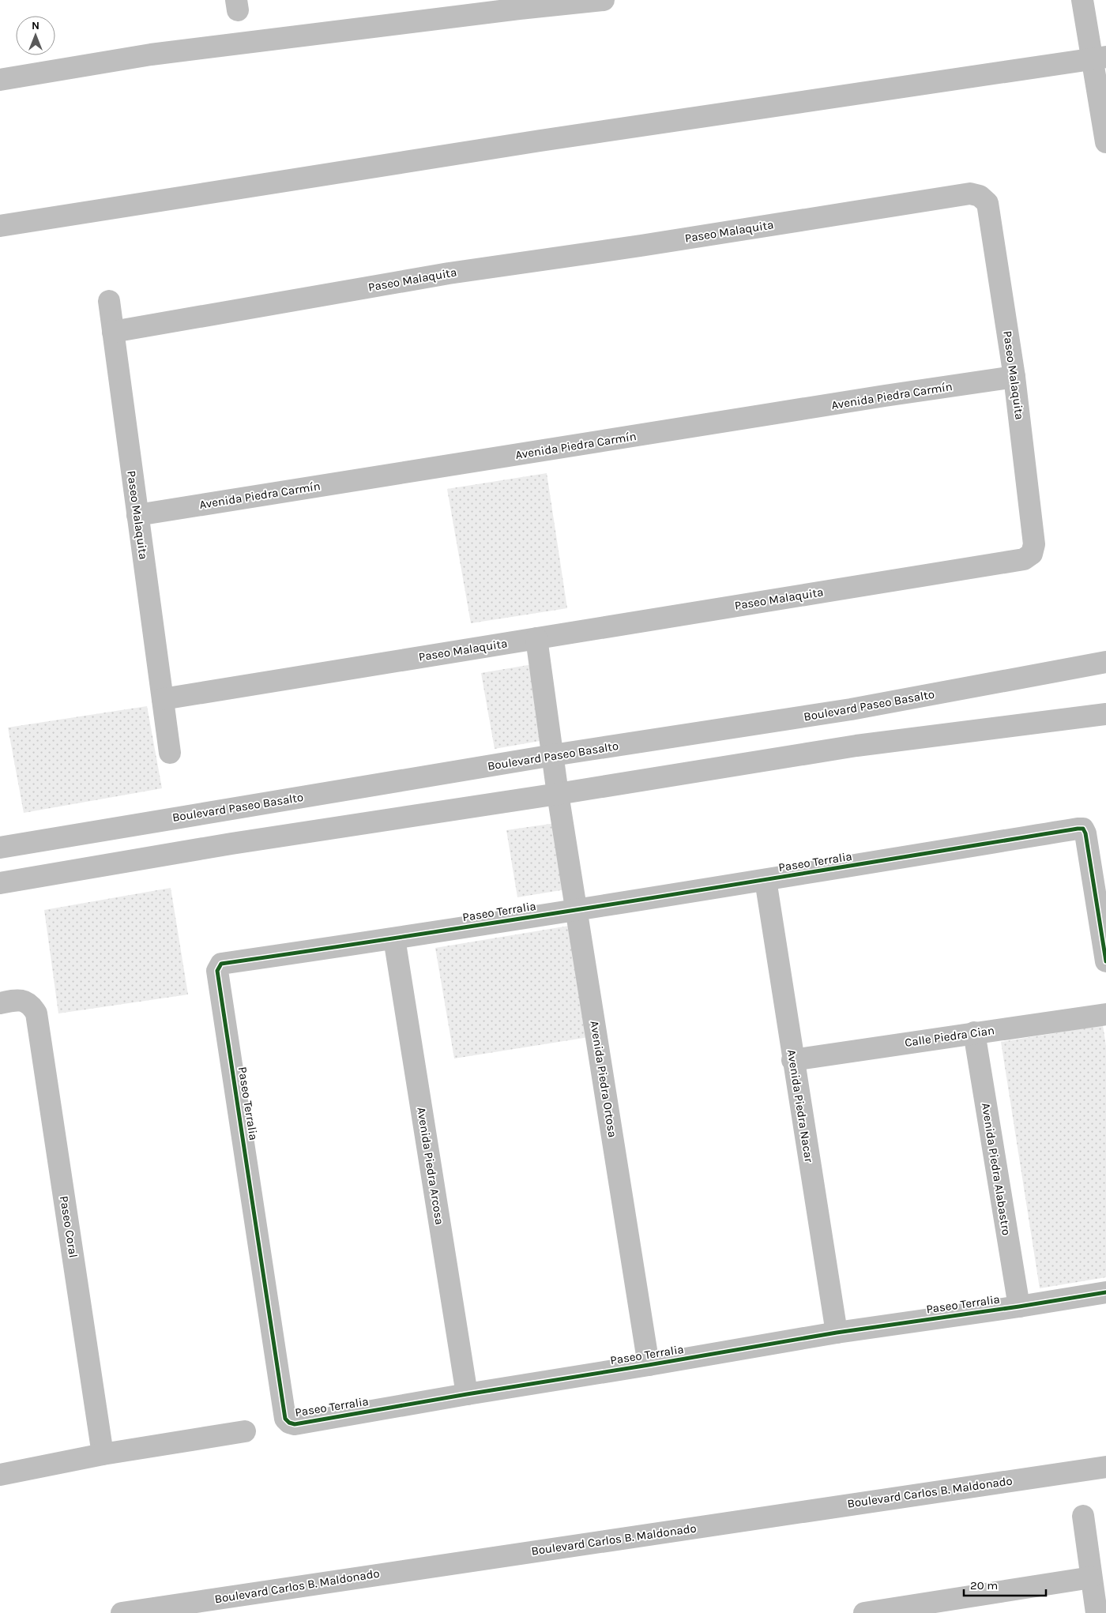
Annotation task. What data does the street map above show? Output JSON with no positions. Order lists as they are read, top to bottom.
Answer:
{
  "streets": {
    "street": [
      "Paseo Malaquita",
      "Avenida Piedra Carmín",
      "Boulevard Paseo Basalto",
      "Paseo Terralia",
      "Calle Piedra Cian",
      "Avenida Piedra Ortosa",
      "Avenida Piedra Nacar",
      "Avenida Piedra Arcosa",
      "Avenida Piedra Alabastro",
      "Paseo Coral",
      "Boulevard Carlos B. Maldonado"
    ]
  },
  "crossings": [
    ["Paseo Malaquita", "Avenida Piedra Carmín"],
    ["Paseo Malaquita", "Avenida Piedra Ortosa"],
    ["Boulevard Paseo Basalto", "Avenida Piedra Ortosa"],
    ["Paseo Terralia", "Avenida Piedra Ortosa"],
    ["Paseo Terralia", "Avenida Piedra Nacar"],
    ["Paseo Terralia", "Avenida Piedra Arcosa"],
    ["Paseo Terralia", "Avenida Piedra Alabastro"],
    ["Calle Piedra Cian", "Avenida Piedra Nacar"],
    ["Calle Piedra Cian", "Avenida Piedra Alabastro"]
  ],
  "scale_bar": "20 m",
  "north": "top"
}
